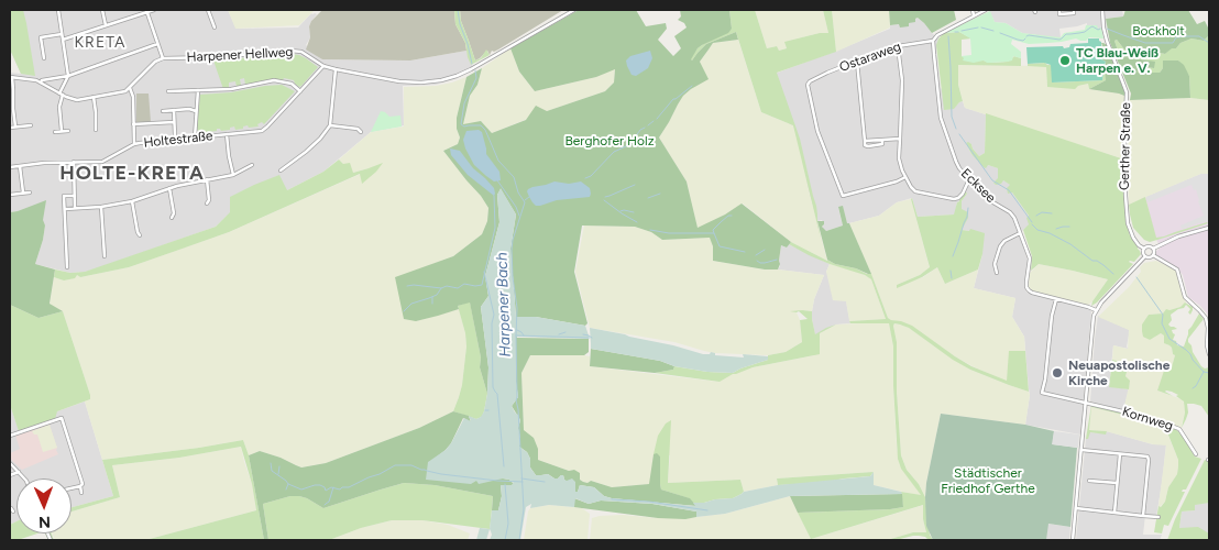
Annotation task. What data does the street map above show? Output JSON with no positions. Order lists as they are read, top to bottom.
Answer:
{
  "streets": {
    "street": [
      "Harpener Hellweg",
      "Ostaraweg",
      "Holtestraße",
      "Gerther Straße",
      "Ecksee",
      "Kornweg"
    ]
  },
  "crossings": [
    ["Harpener Hellweg", "Holtestraße"],
    ["Ostaraweg", "Ecksee"],
    ["Ecksee", "Kornweg"]
  ],
  "districts": ["KRETA", "HOLTE-KRETA"],
  "water": ["Harpener Bach"],
  "parks": ["Bockholt", "Berghofer Holz", "Städtischer Friedhof Gerthe"],
  "places": ["TC Blau-Weiß Harpen e. V.", "Neuapostolische Kirche"],
  "north": "bottom"
}
